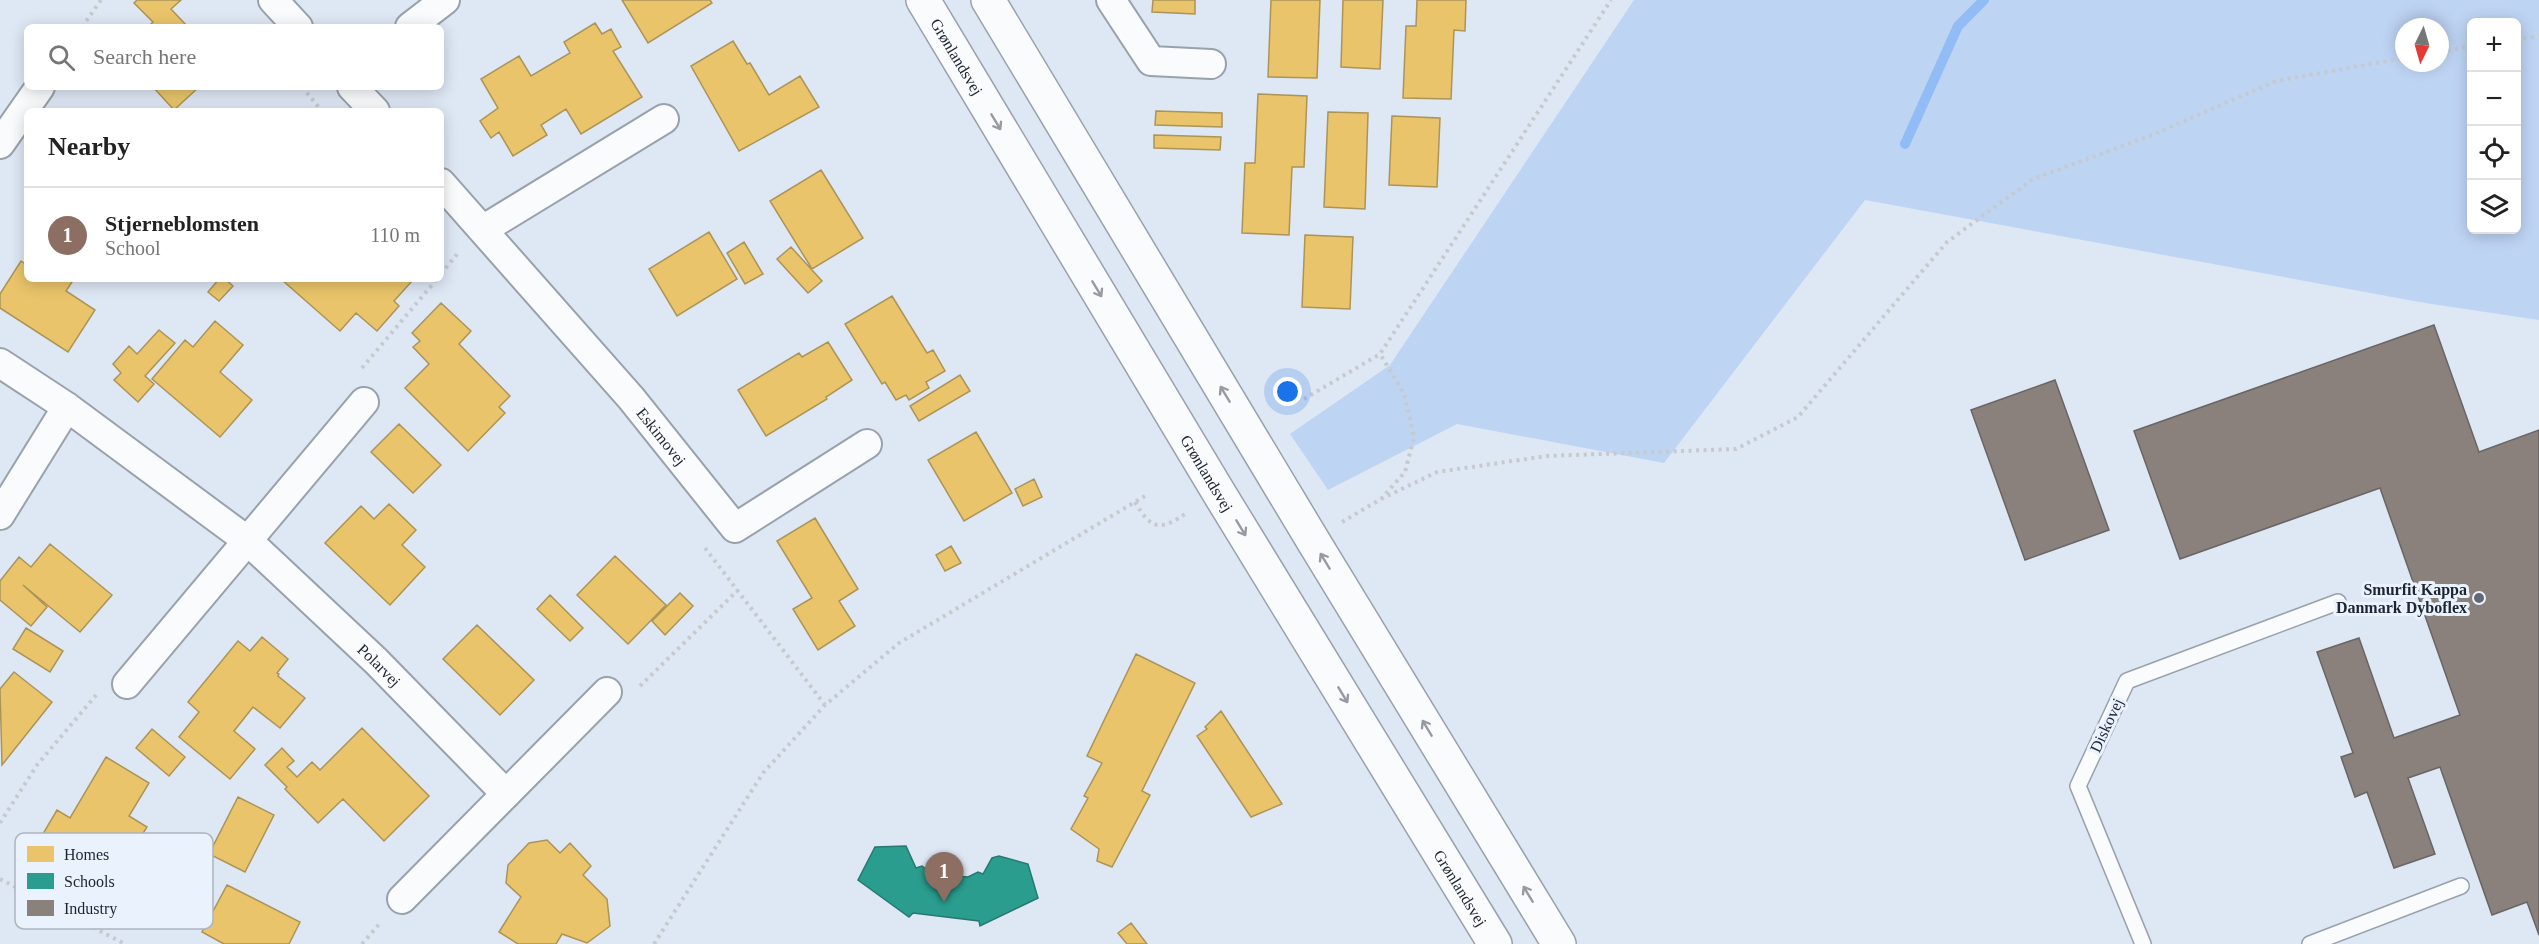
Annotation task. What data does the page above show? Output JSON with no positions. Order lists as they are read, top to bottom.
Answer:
{
  "streets": {
    "street": ["Grønlandsvej", "Eskimovej", "Polarvej"],
    "lane": ["Diskovej"]
  },
  "places": ["Smurfit Kappa Danmark Dyboflex"],
  "legend": ["Homes", "Schools", "Industry"],
  "north": "bottom",
  "page": {
    "map_buttons": ["+", "−"],
    "search": "Search here",
    "heading": "Nearby",
    "list": [
      {
        "mark": "1",
        "name": "Stjerneblomsten",
        "note": "School",
        "value": "110 m"
      }
    ],
    "pins": "1"
  }
}
